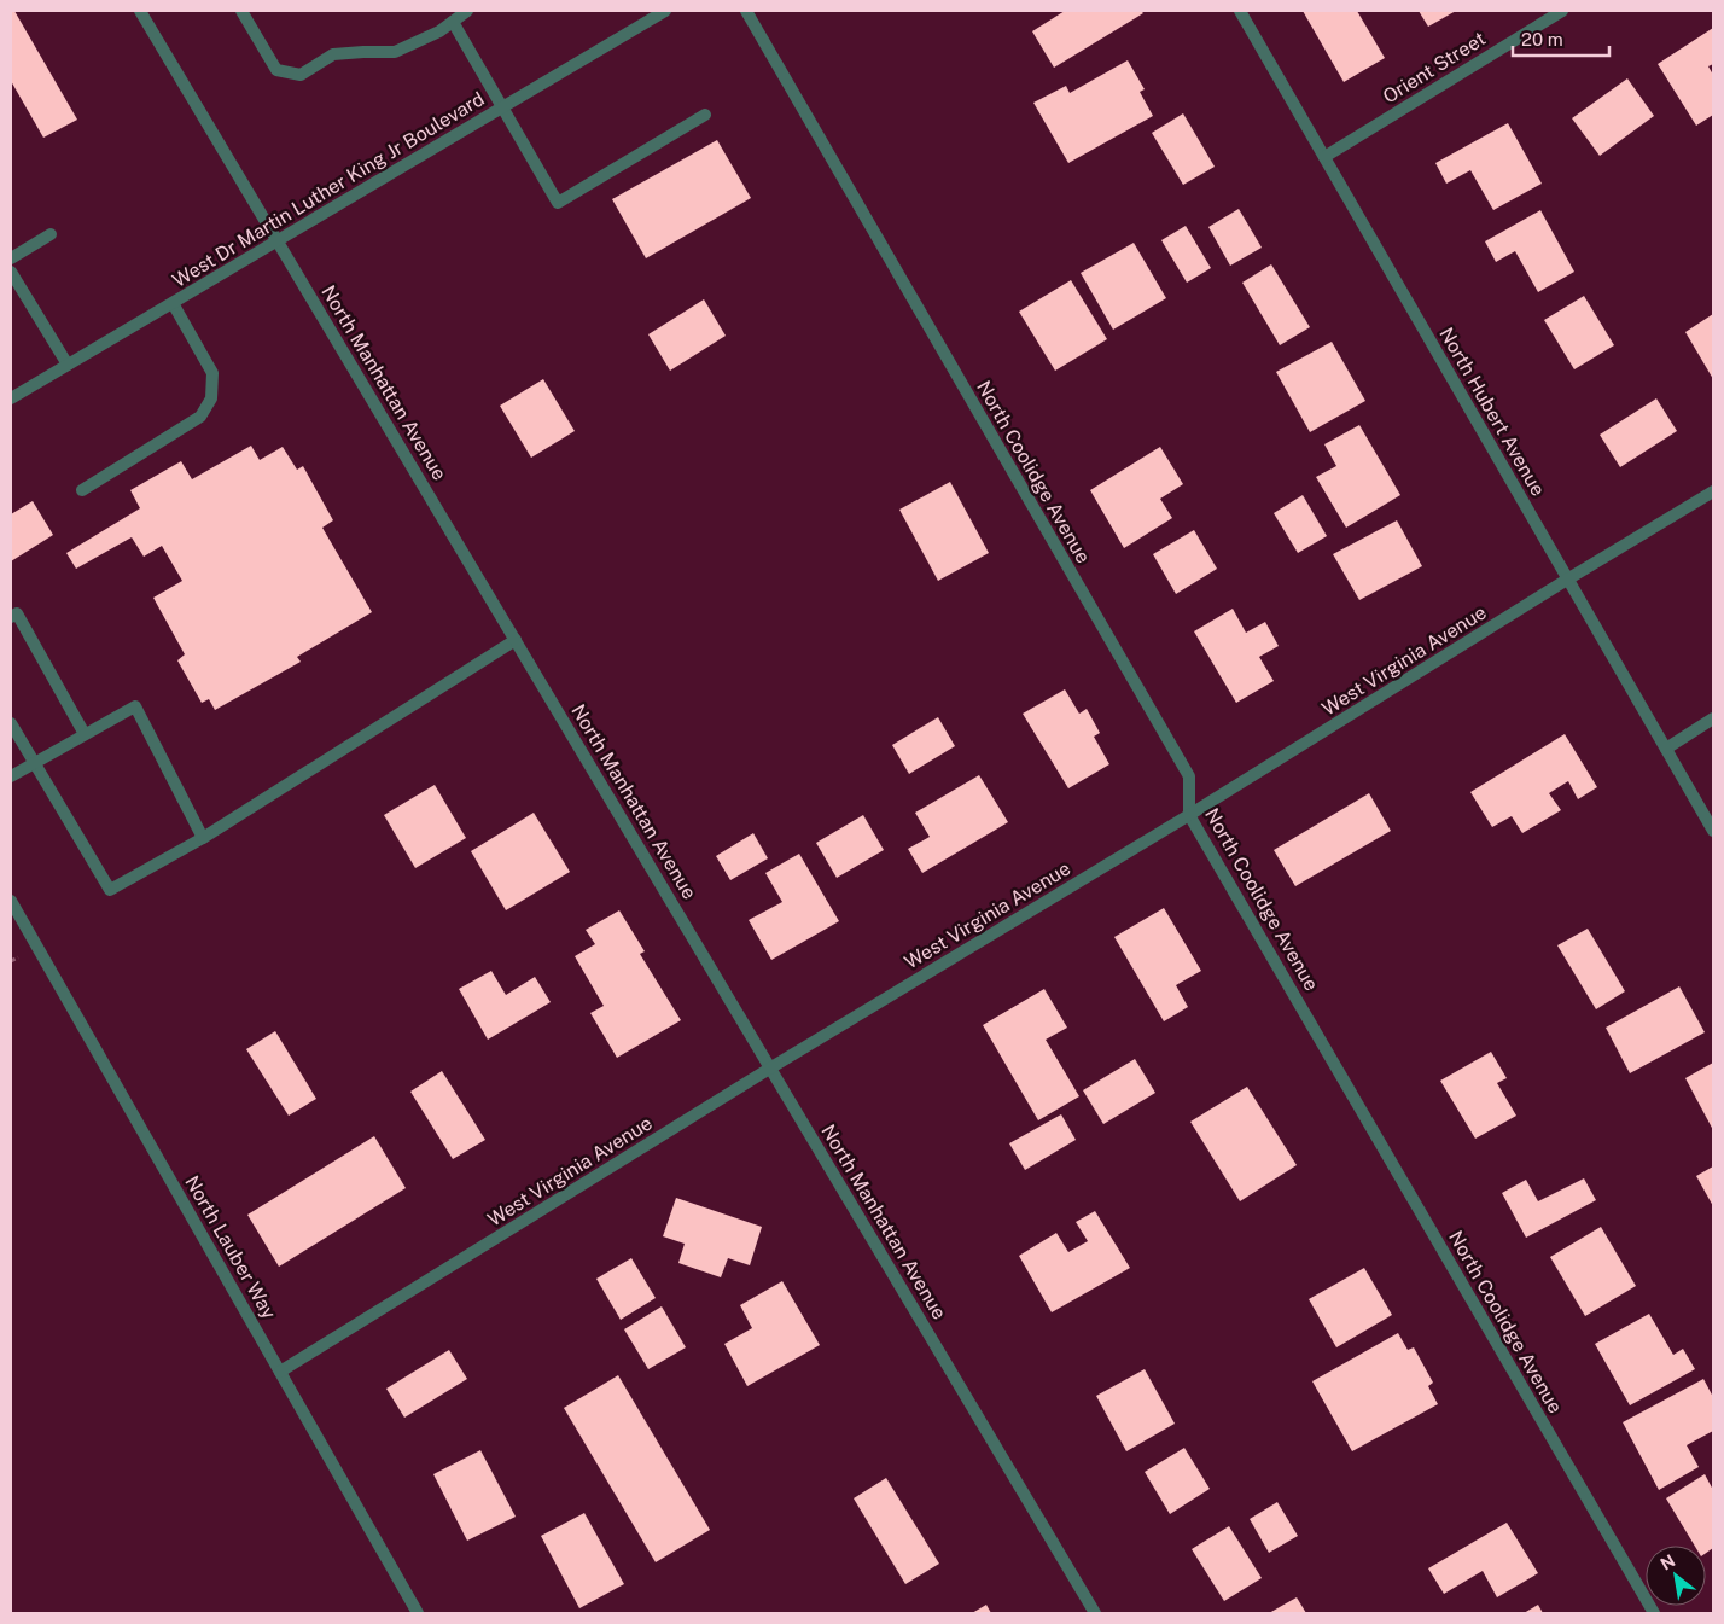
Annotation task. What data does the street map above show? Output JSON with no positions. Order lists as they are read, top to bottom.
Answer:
{
  "streets": {
    "street": [
      "Orient Street",
      "West Dr Martin Luther King Jr Boulevard",
      "North Manhattan Avenue",
      "North Hubert Avenue",
      "North Coolidge Avenue",
      "West Virginia Avenue",
      "North Lauber Way"
    ]
  },
  "crossings": [
    ["Orient Street", "North Hubert Avenue"],
    ["West Dr Martin Luther King Jr Boulevard", "North Manhattan Avenue"],
    ["North Manhattan Avenue", "West Virginia Avenue"],
    ["North Hubert Avenue", "West Virginia Avenue"],
    ["North Coolidge Avenue", "West Virginia Avenue"],
    ["West Virginia Avenue", "North Lauber Way"]
  ],
  "scale_bar": "20 m",
  "north": "top left"
}
